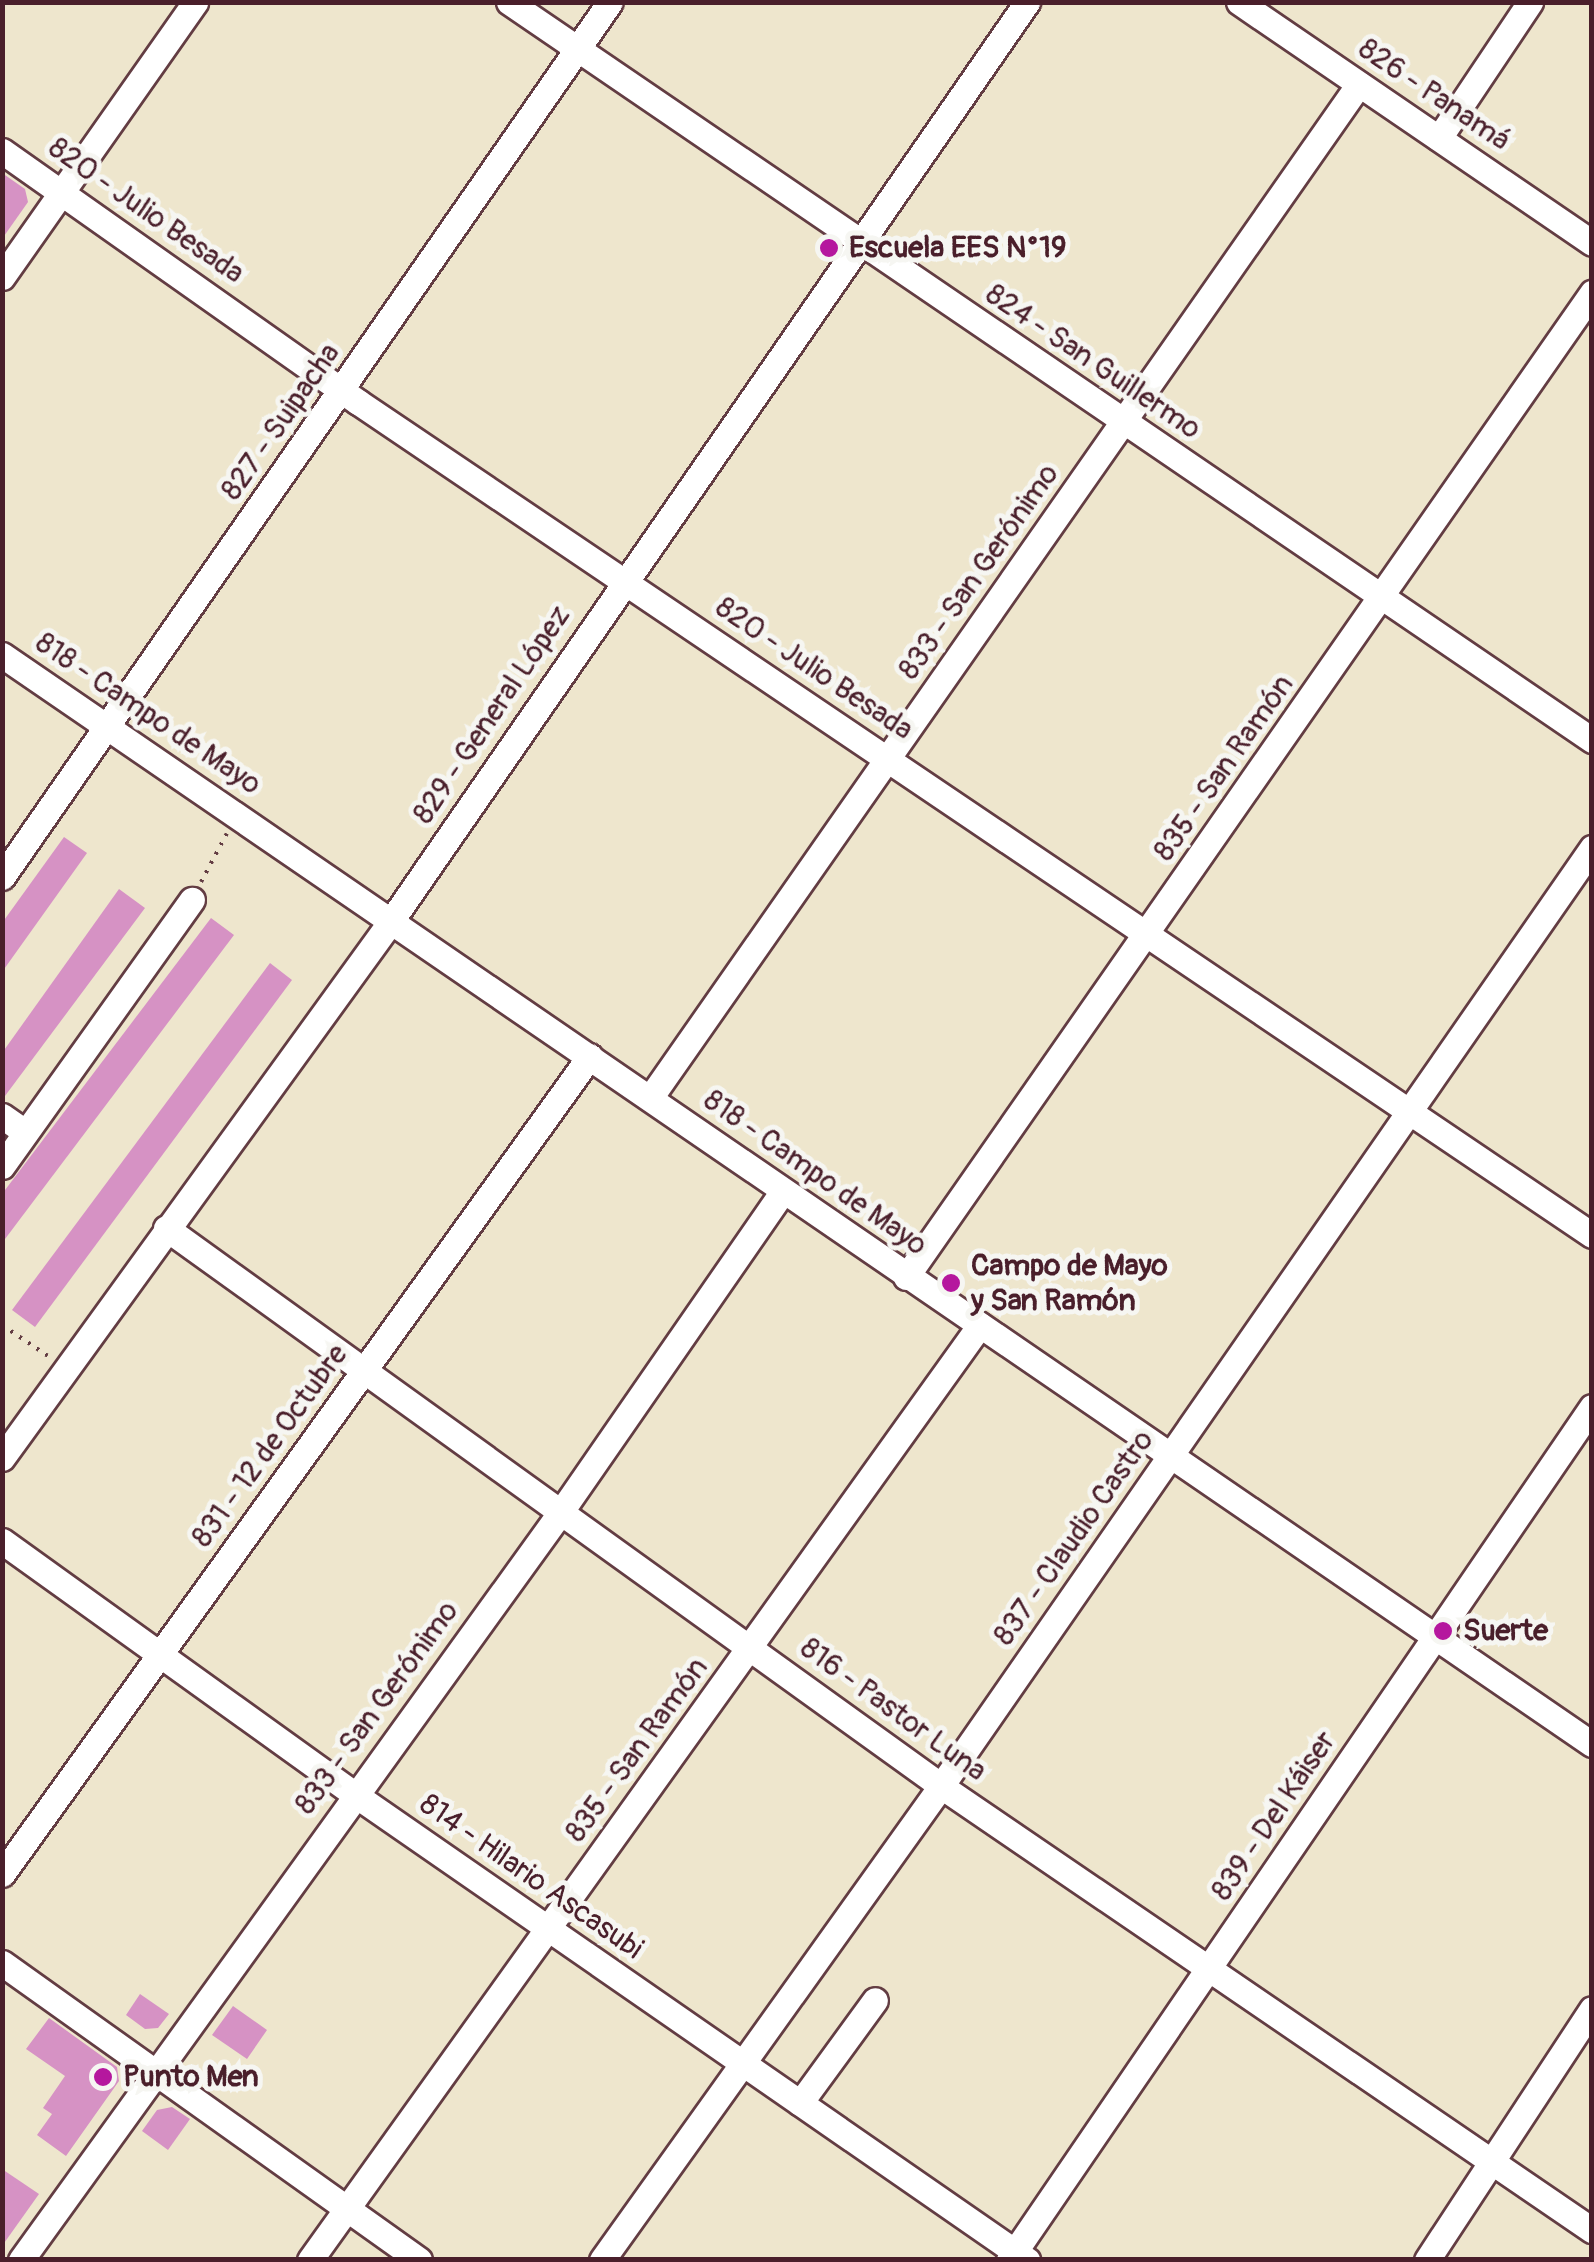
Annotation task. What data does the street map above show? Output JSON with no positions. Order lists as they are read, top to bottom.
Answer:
{
  "streets": {
    "street": [
      "826 - Panamá",
      "820 - Julio Besada",
      "824 - San Guillermo",
      "827 - Suipacha",
      "833 - San Gerónimo",
      "818 - Campo de Mayo",
      "829 - General López",
      "835 - San Ramón",
      "831 - 12 de Octubre",
      "837 - Claudio Castro",
      "816 - Pastor Luna",
      "839 - Del Káiser",
      "814 - Hilario Ascasubi"
    ]
  },
  "crossings": [
    ["826 - Panamá", "833 - San Gerónimo"],
    ["820 - Julio Besada", "827 - Suipacha"],
    ["820 - Julio Besada", "833 - San Gerónimo"],
    ["820 - Julio Besada", "829 - General López"],
    ["820 - Julio Besada", "835 - San Ramón"],
    ["820 - Julio Besada", "837 - Claudio Castro"],
    ["824 - San Guillermo", "827 - Suipacha"],
    ["824 - San Guillermo", "833 - San Gerónimo"],
    ["824 - San Guillermo", "829 - General López"],
    ["824 - San Guillermo", "835 - San Ramón"],
    ["827 - Suipacha", "818 - Campo de Mayo"],
    ["833 - San Gerónimo", "818 - Campo de Mayo"],
    ["833 - San Gerónimo", "816 - Pastor Luna"],
    ["833 - San Gerónimo", "814 - Hilario Ascasubi"],
    ["818 - Campo de Mayo", "829 - General López"],
    ["818 - Campo de Mayo", "835 - San Ramón"],
    ["818 - Campo de Mayo", "831 - 12 de Octubre"],
    ["818 - Campo de Mayo", "837 - Claudio Castro"],
    ["818 - Campo de Mayo", "839 - Del Káiser"],
    ["829 - General López", "816 - Pastor Luna"],
    ["835 - San Ramón", "816 - Pastor Luna"],
    ["835 - San Ramón", "814 - Hilario Ascasubi"],
    ["831 - 12 de Octubre", "816 - Pastor Luna"],
    ["831 - 12 de Octubre", "814 - Hilario Ascasubi"],
    ["837 - Claudio Castro", "816 - Pastor Luna"],
    ["837 - Claudio Castro", "814 - Hilario Ascasubi"],
    ["816 - Pastor Luna", "839 - Del Káiser"],
    ["839 - Del Káiser", "814 - Hilario Ascasubi"]
  ],
  "places": [
    "Escuela EES N°19",
    "Campo de Mayo y San Ramón",
    "Suerte",
    "Punto Men"
  ]
}
